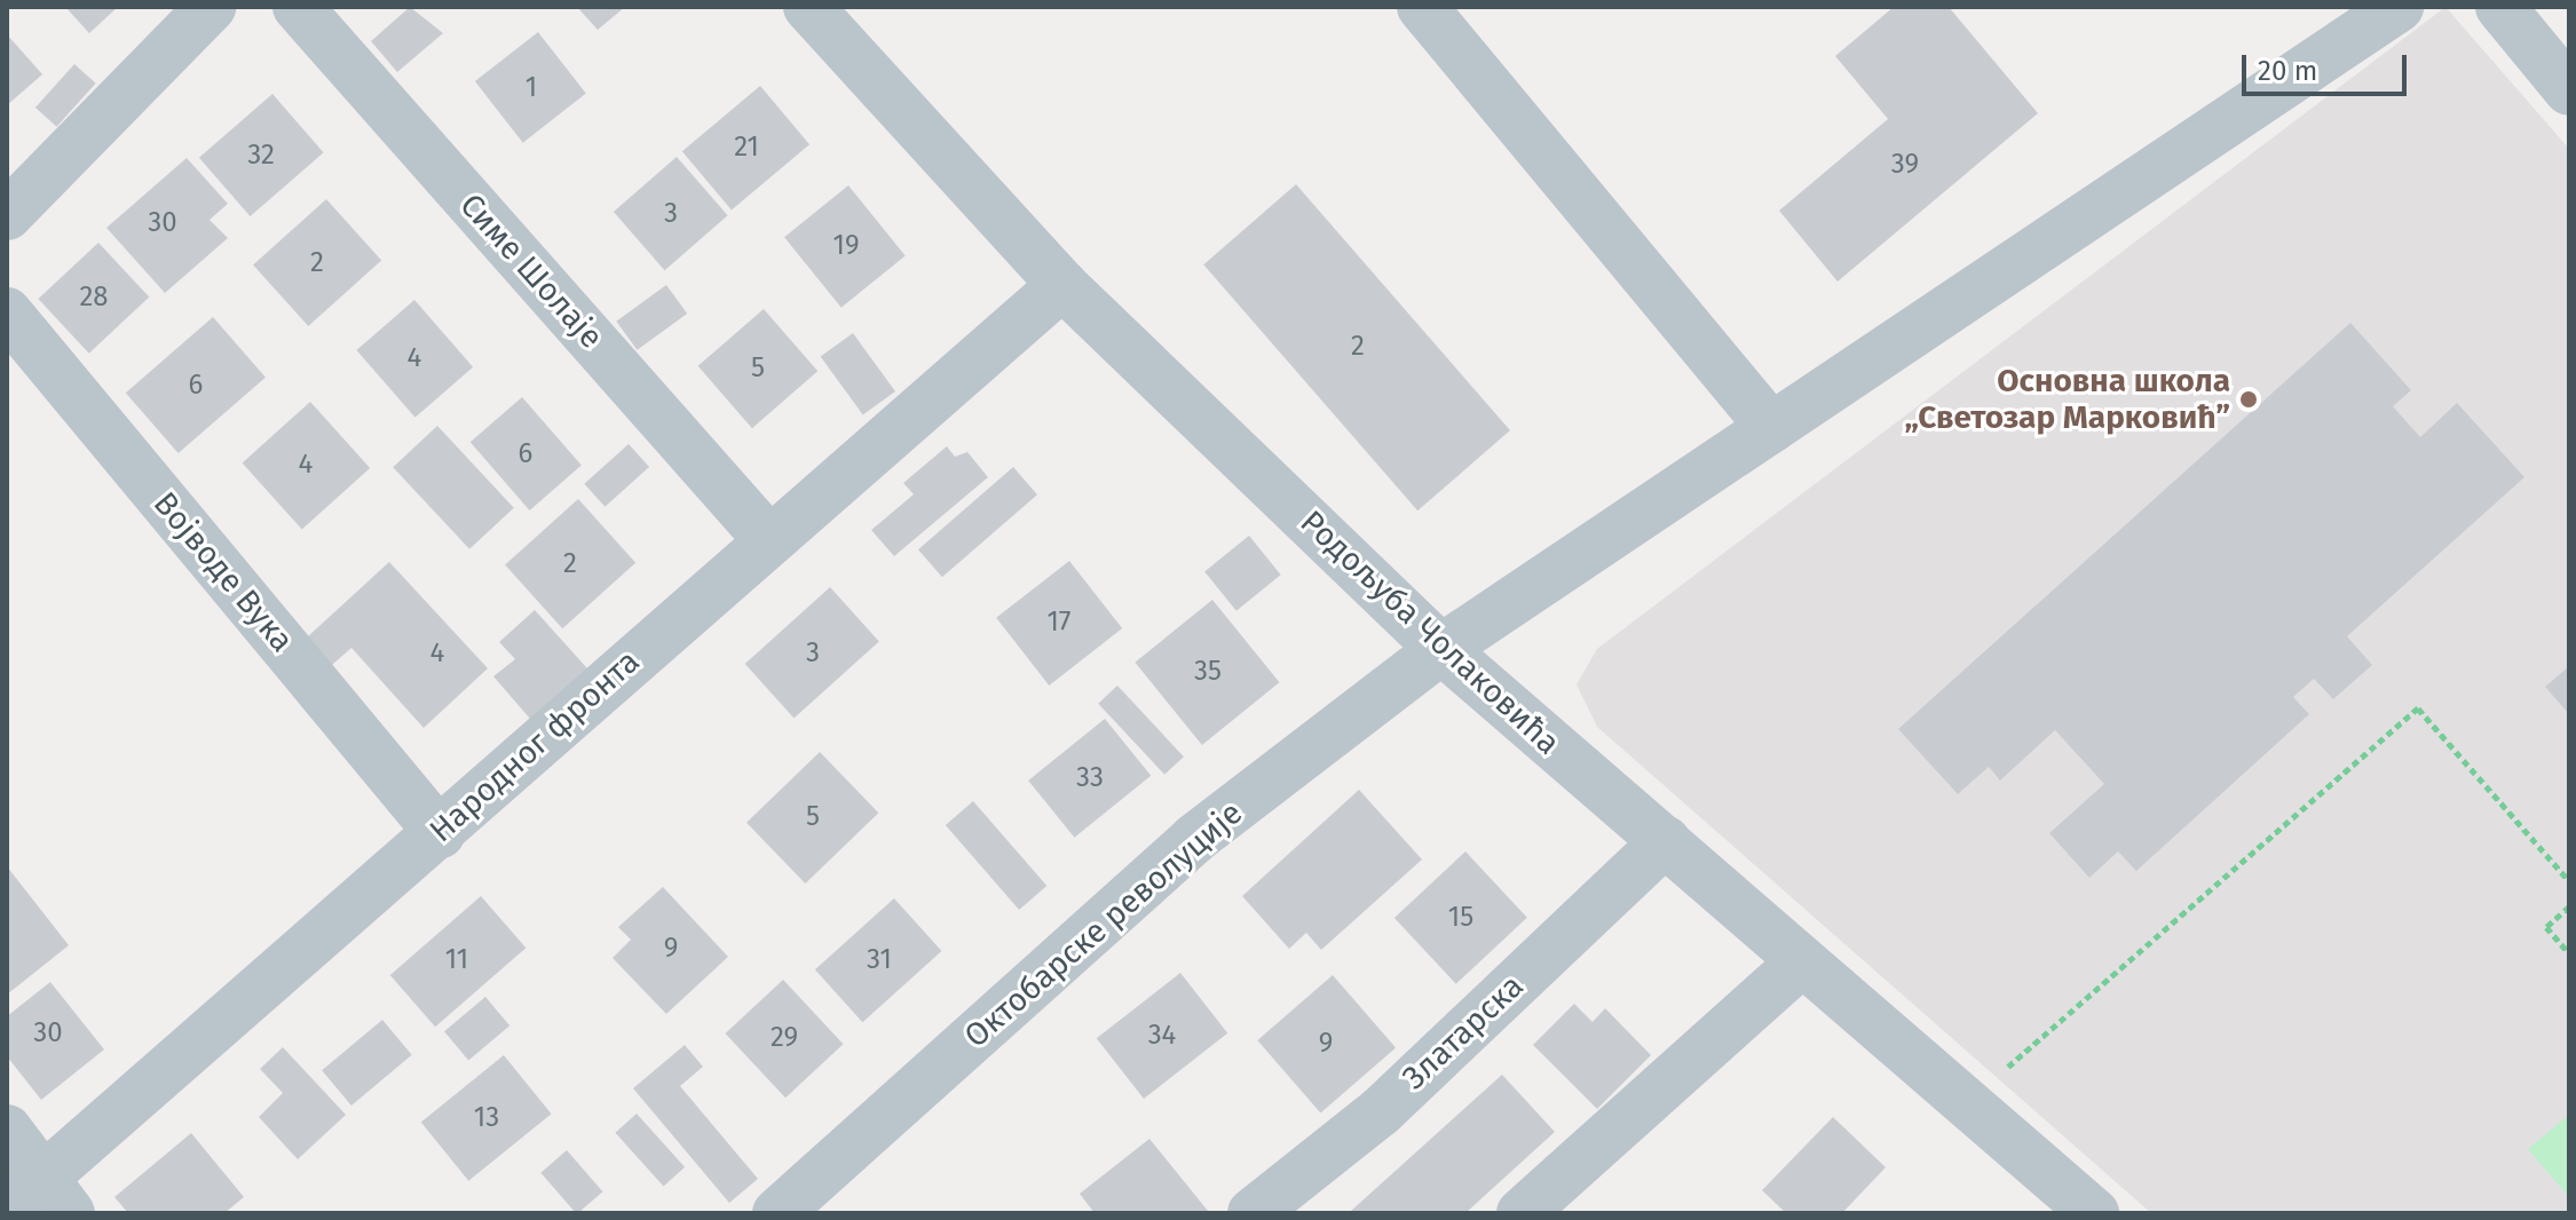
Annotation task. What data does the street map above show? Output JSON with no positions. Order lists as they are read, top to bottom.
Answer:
{
  "streets": {
    "street": [
      "Симе Шолаје",
      "Војводе Вука",
      "Родољуба Чолаковића",
      "Народног фронта",
      "Октобарске револуције",
      "Златарска"
    ]
  },
  "crossings": [
    ["Симе Шолаје", "Народног фронта"],
    ["Војводе Вука", "Народног фронта"],
    ["Родољуба Чолаковића", "Народног фронта"],
    ["Родољуба Чолаковића", "Октобарске револуције"],
    ["Родољуба Чолаковића", "Златарска"]
  ],
  "places": ["Основна школа „Светозар Марковић”"],
  "house_numbers": [
    "1",
    "21",
    "32",
    "39",
    "3",
    "30",
    "19",
    "2",
    "28",
    "2",
    "4",
    "5",
    "6",
    "6",
    "4",
    "2",
    "17",
    "4",
    "3",
    "35",
    "33",
    "5",
    "15",
    "9",
    "11",
    "31",
    "30",
    "34",
    "29",
    "9",
    "13"
  ],
  "scale_bar": "20 m"
}
